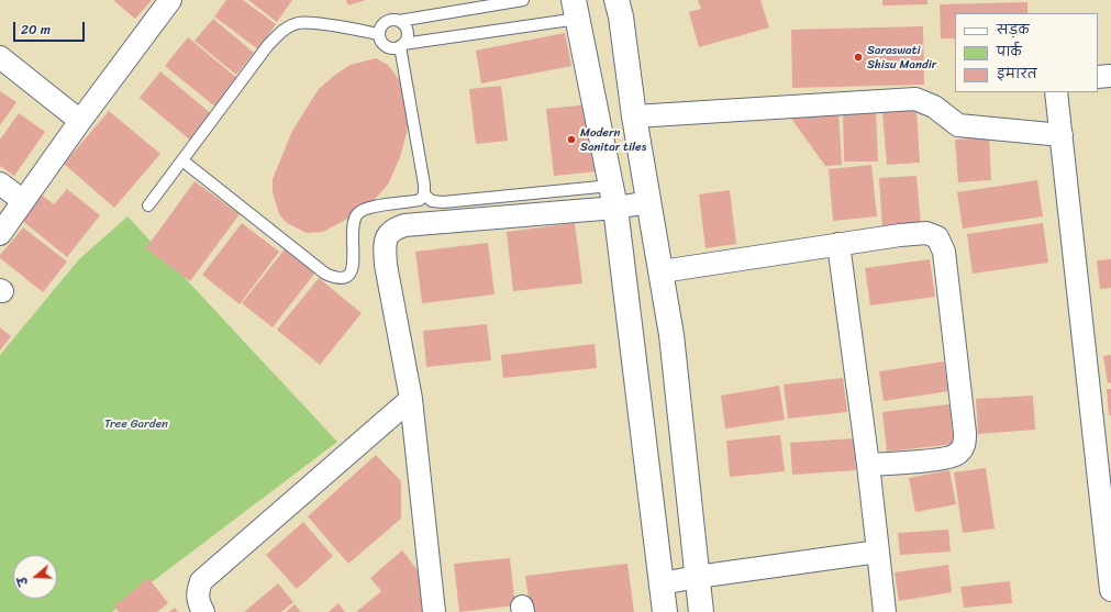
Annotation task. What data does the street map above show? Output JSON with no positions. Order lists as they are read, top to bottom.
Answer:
{
  "parks": ["Tree Garden"],
  "places": ["Saraswati Shisu Mandir", "Modern Sanitar tiles"],
  "legend": ["सड़क", "पार्क", "इमारत"],
  "scale_bar": "20 m",
  "north": "left"
}
